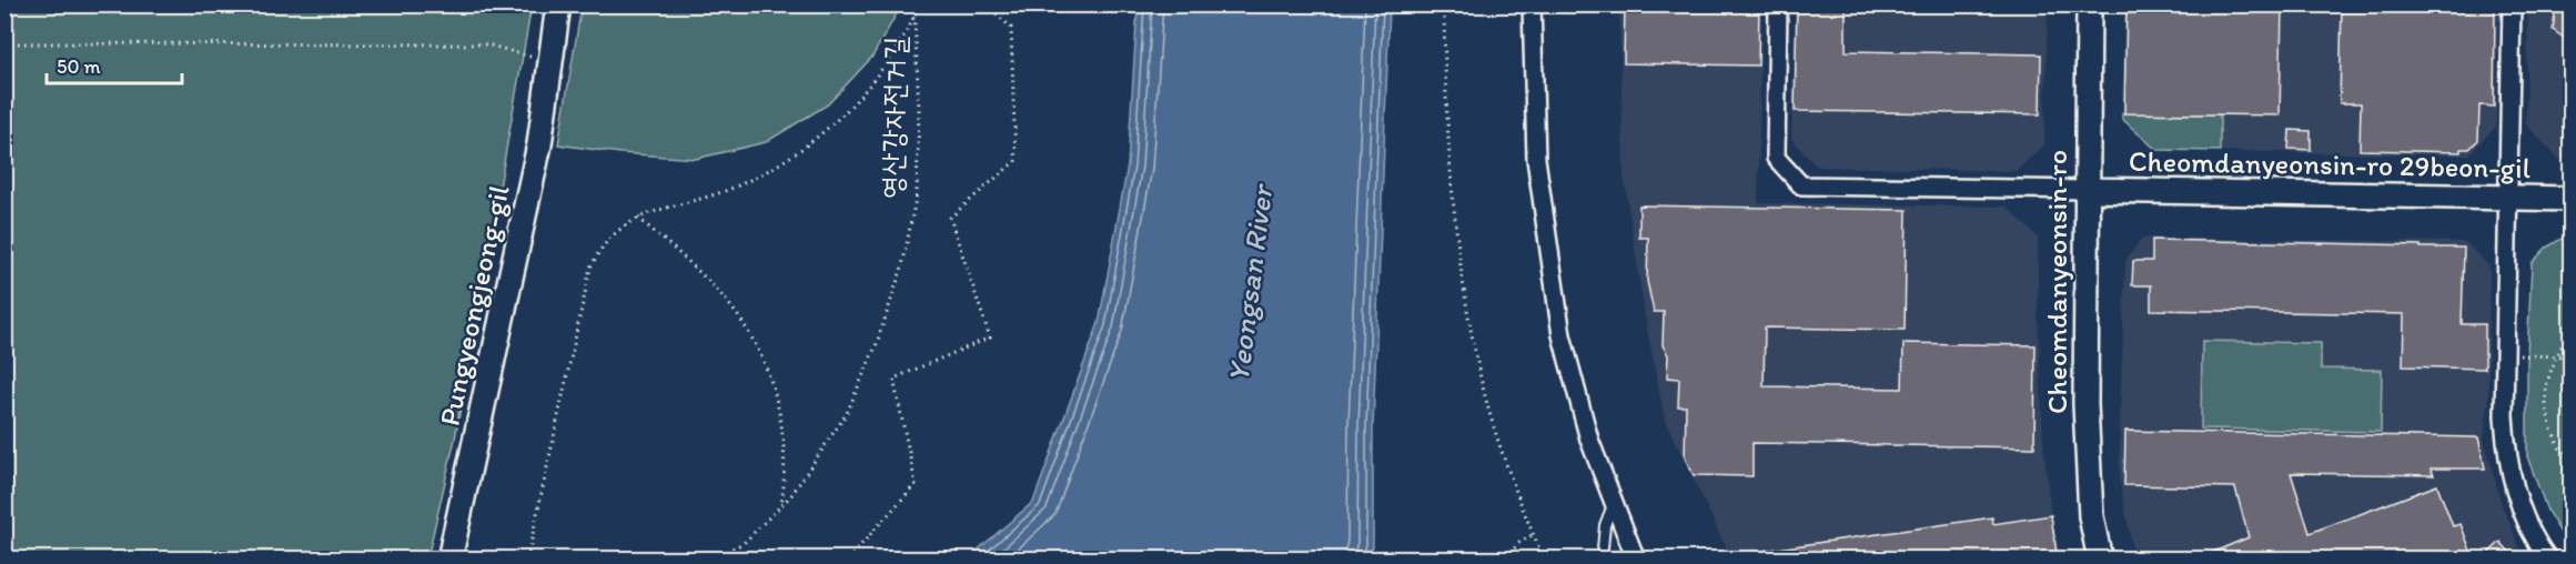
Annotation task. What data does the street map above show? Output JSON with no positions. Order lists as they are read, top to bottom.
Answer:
{
  "streets": {
    "street": ["Cheomdanyeonsin-ro 29beon-gil", "Cheomdanyeonsin-ro", "Pungyeongjeong-gil"],
    "path": ["영산강자전거길"]
  },
  "crossings": [
    ["Cheomdanyeonsin-ro 29beon-gil", "Cheomdanyeonsin-ro"]
  ],
  "water": ["Yeongsan River"],
  "scale_bar": "50 m"
}
